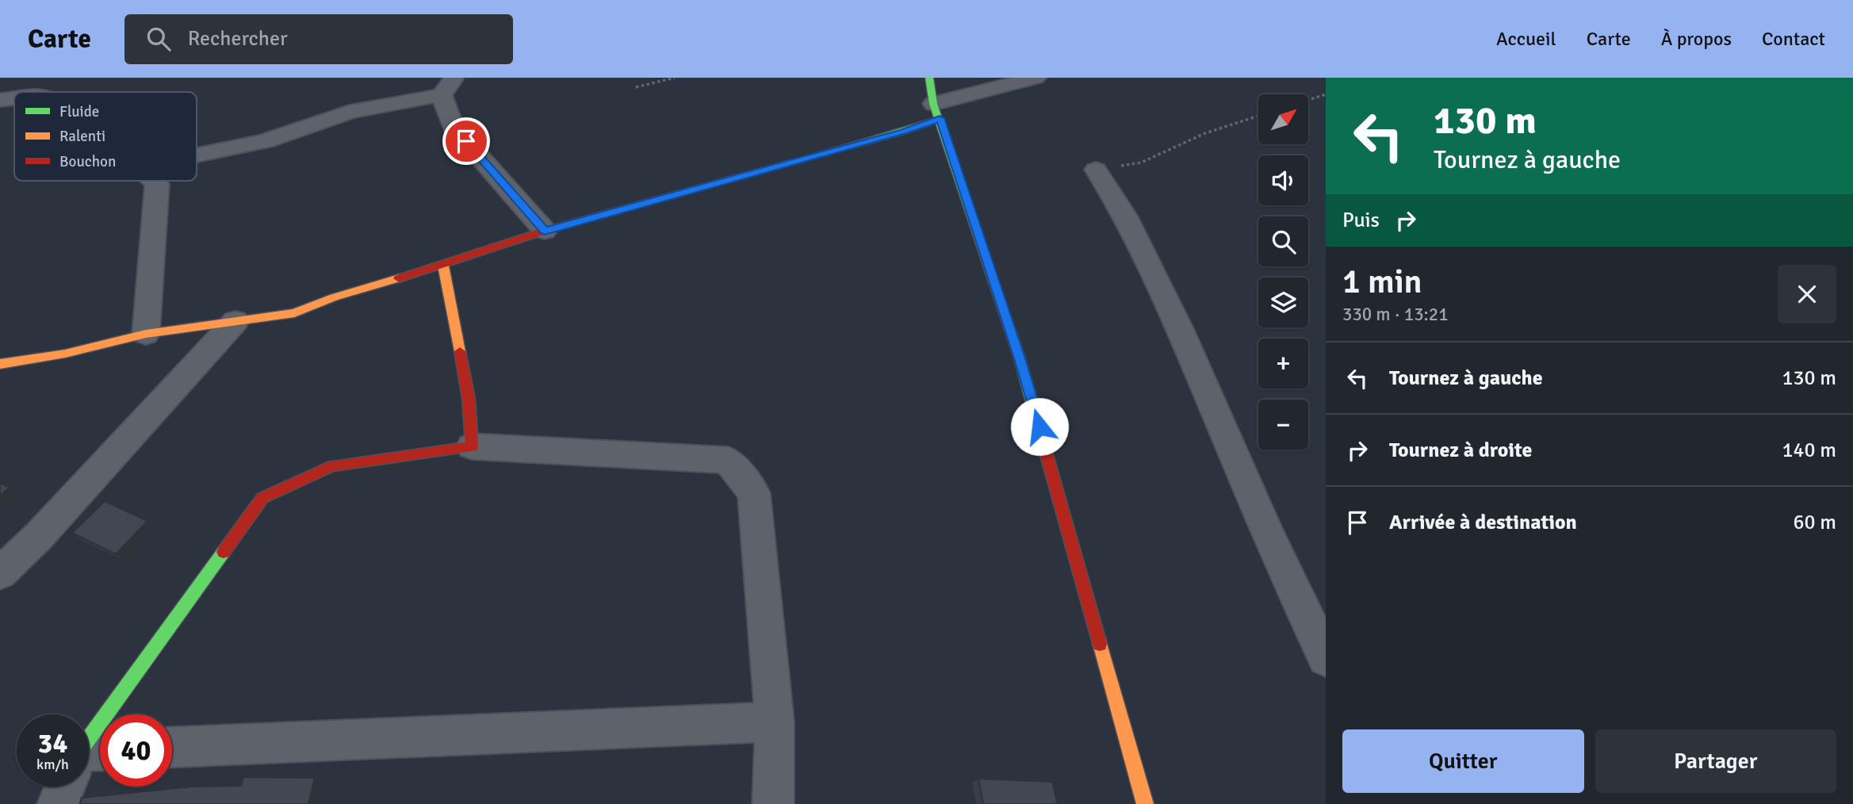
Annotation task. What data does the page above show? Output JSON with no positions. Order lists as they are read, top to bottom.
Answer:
{
  "legend": ["Fluide", "Ralenti", "Bouchon"],
  "north": "top right",
  "page": {
    "header": "Carte",
    "search": "Rechercher",
    "nav": [
      "Accueil",
      "Carte",
      "À propos",
      "Contact"
    ],
    "turn": ["130 m", "Tournez à gauche"],
    "map_buttons": ["+", "−"],
    "then": "Puis",
    "heading": ["1 min", "330 m · 13:21"],
    "list": [
      {
        "name": "Tournez à gauche",
        "value": "130 m"
      },
      {
        "name": "Tournez à droite",
        "value": "140 m"
      },
      {
        "name": "Arrivée à destination",
        "value": "60 m"
      }
    ],
    "speed": "34 km/h",
    "limit": "40",
    "buttons": ["Quitter", "Partager"]
  }
}
